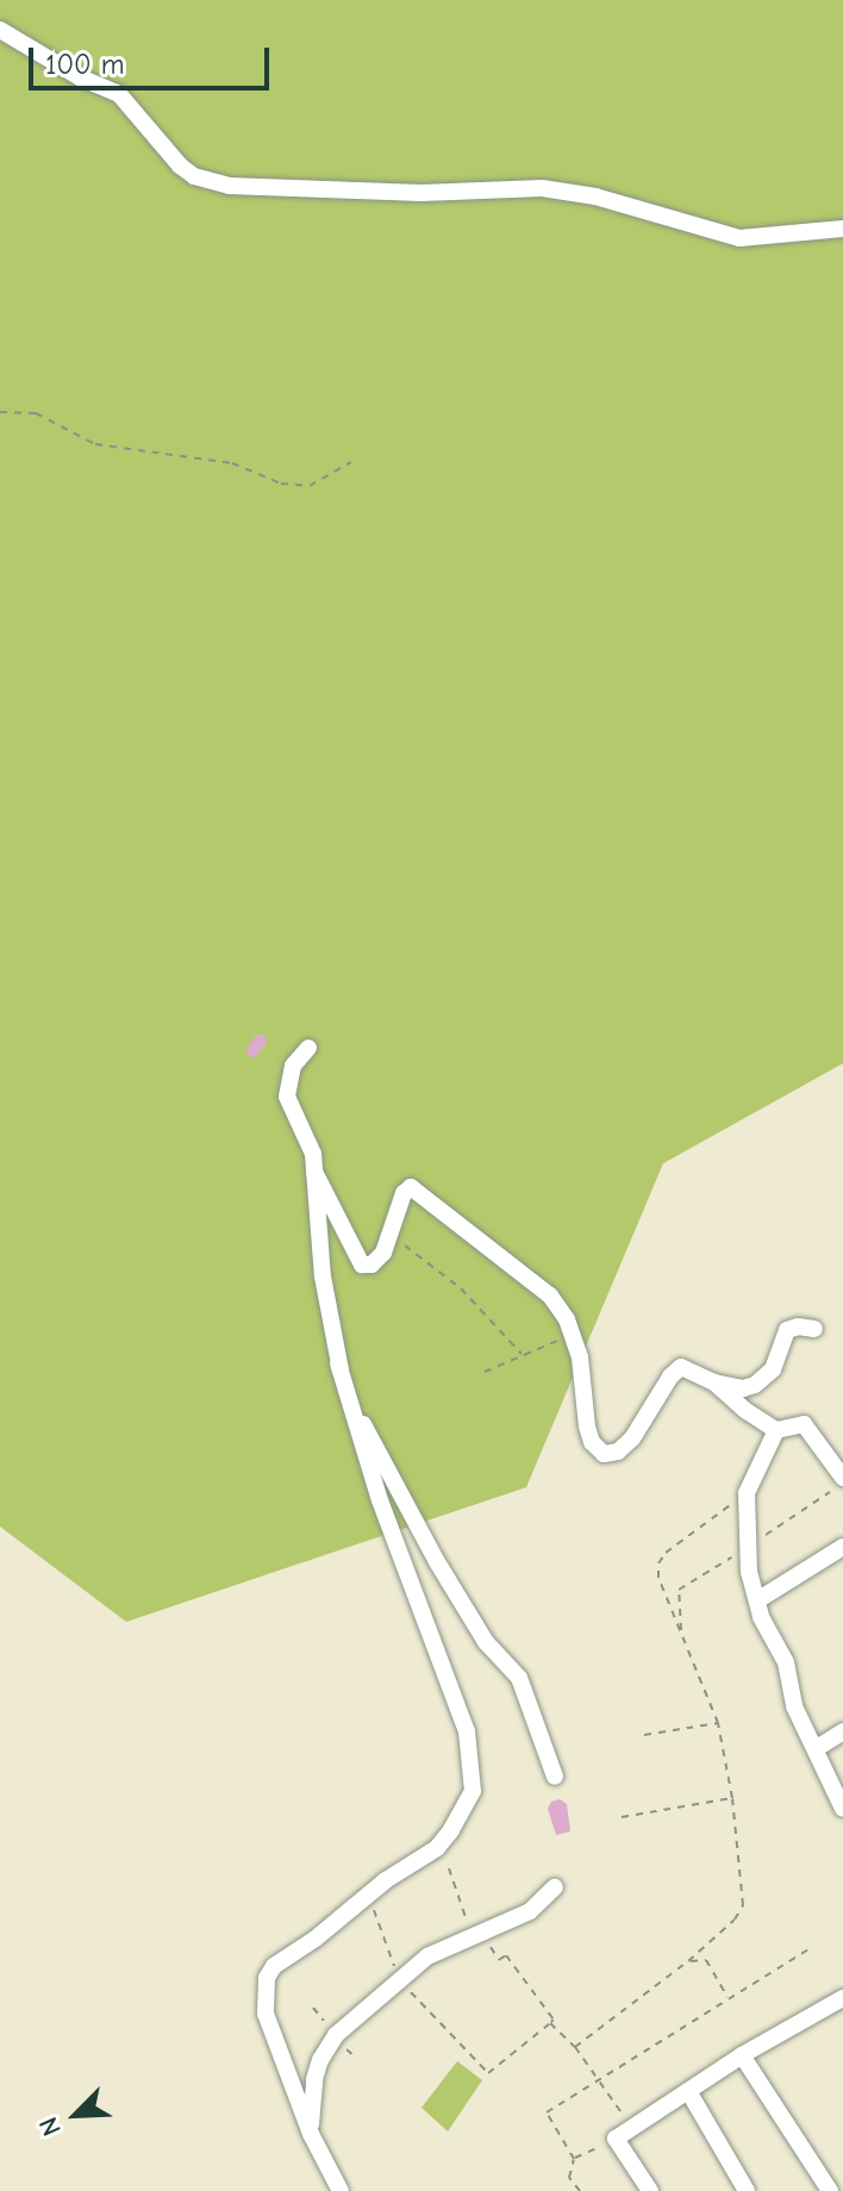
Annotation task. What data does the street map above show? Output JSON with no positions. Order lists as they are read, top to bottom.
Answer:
{
  "scale_bar": "100 m",
  "north": "bottom left"
}
